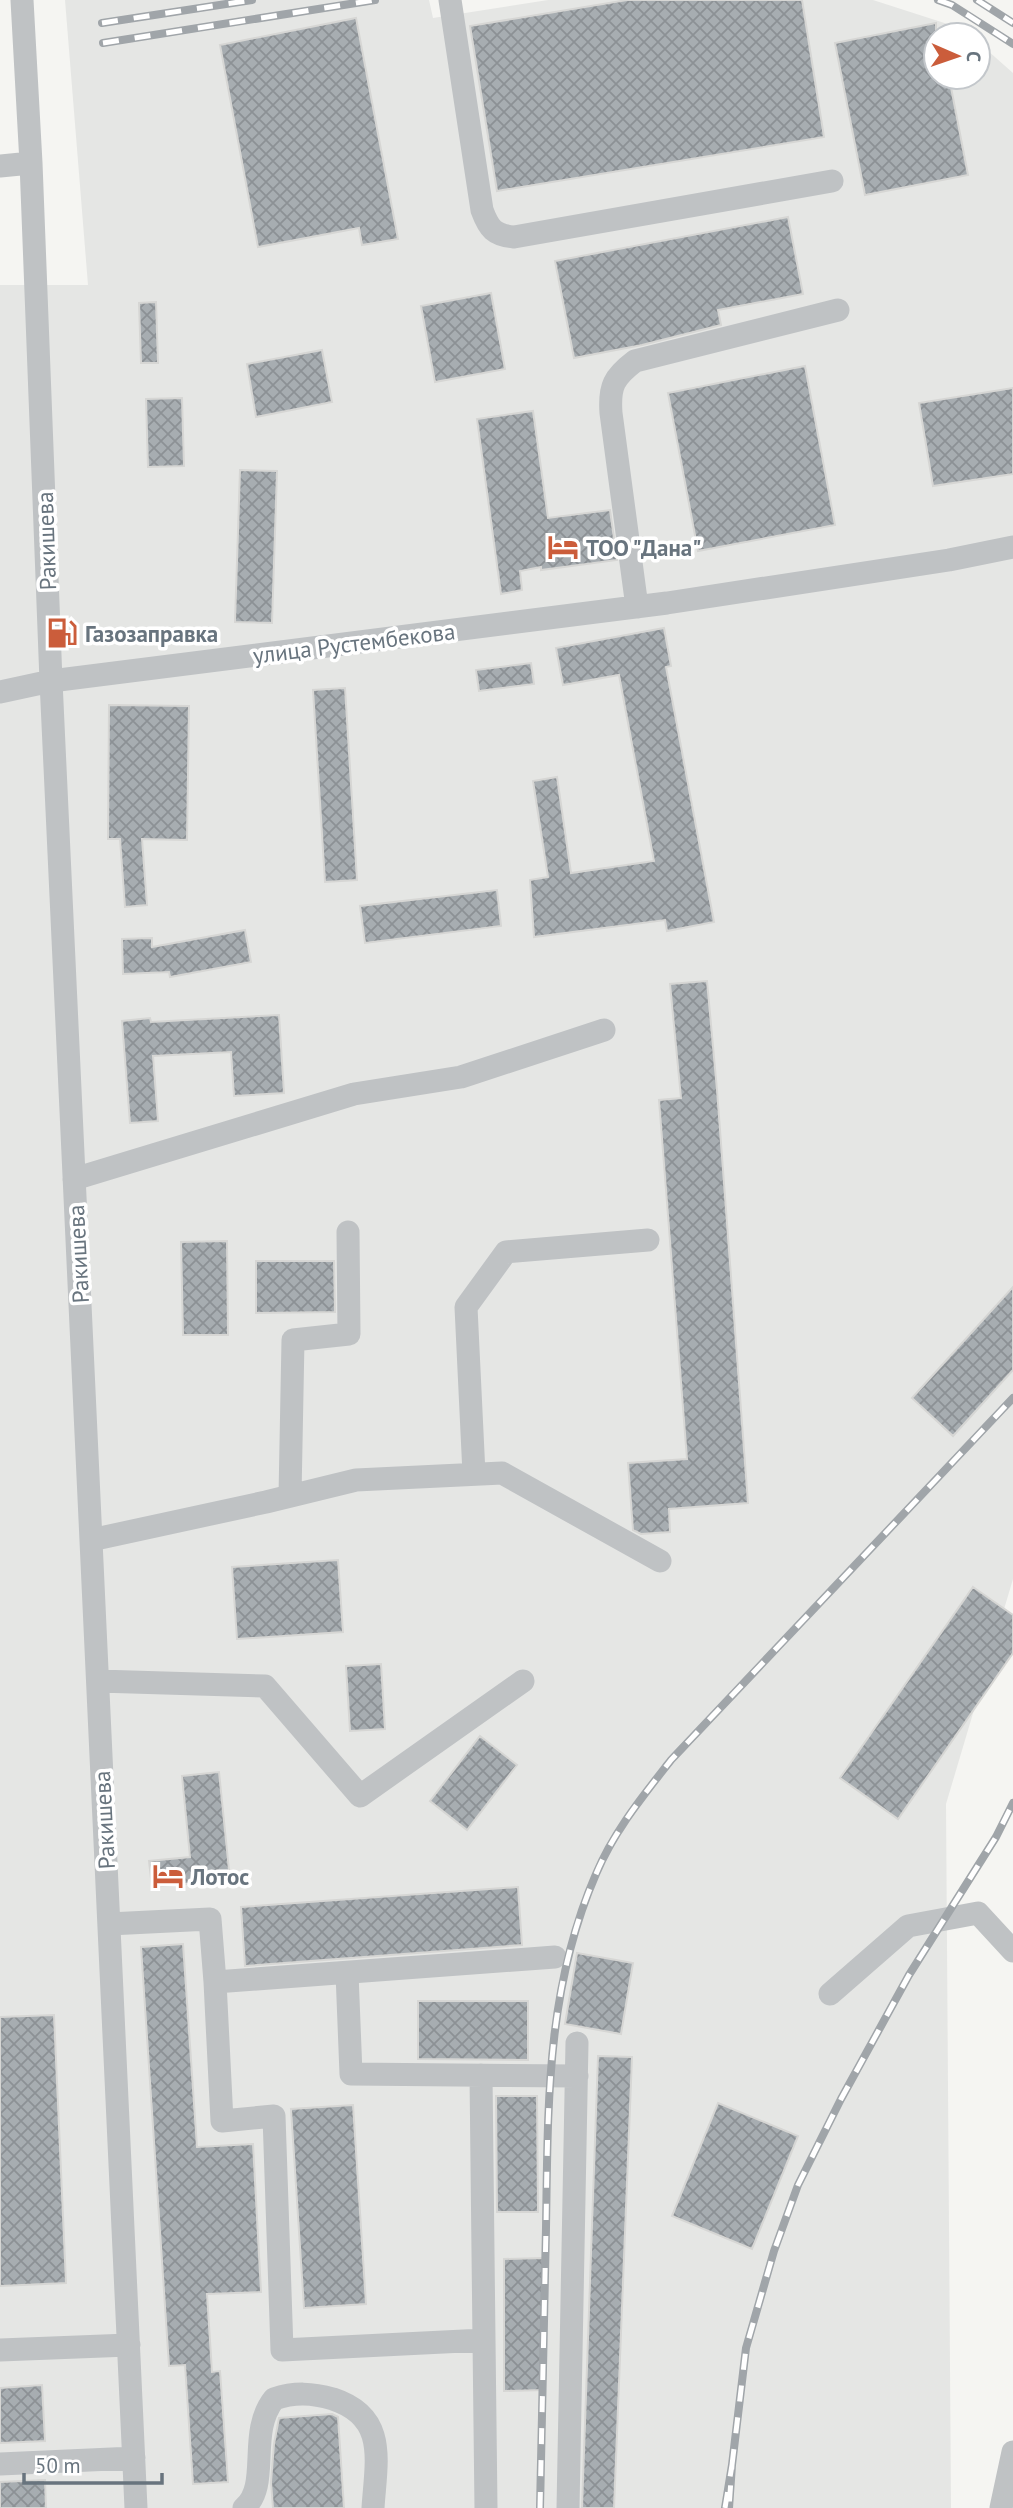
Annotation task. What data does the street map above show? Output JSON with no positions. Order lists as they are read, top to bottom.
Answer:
{
  "streets": {
    "street": ["Ракишева", "улица Рустембекова"]
  },
  "crossings": [
    ["Ракишева", "улица Рустембекова"]
  ],
  "places": {
    "hotel": ["ТОО \"Дана\"", "Лотос"],
    "fuel station": ["Газозаправка"]
  },
  "scale_bar": "50 m",
  "north": "right"
}
